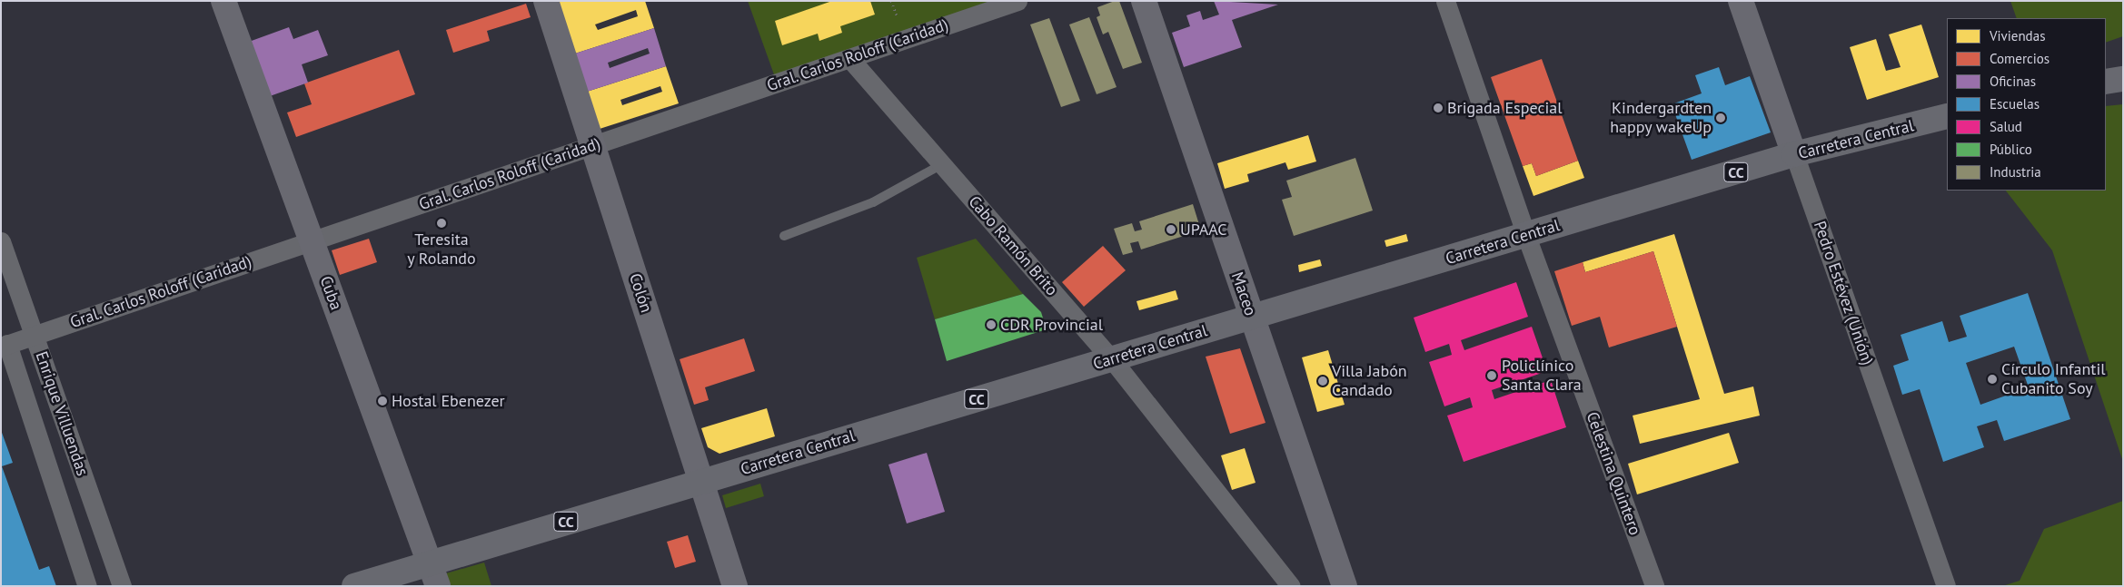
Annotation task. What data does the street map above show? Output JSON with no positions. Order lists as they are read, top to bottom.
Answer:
{
  "streets": {
    "main road": [
      "Carretera Central",
      "CC",
      "Cuba",
      "Colón",
      "Pedro Estévez (Unión)",
      "Maceo"
    ],
    "street": [
      "Gral. Carlos Roloff (Caridad)",
      "Cabo Ramón Brito",
      "Enrique Villuendas",
      "Celestina Quintero"
    ]
  },
  "crossings": [
    ["Gral. Carlos Roloff (Caridad)", "Cabo Ramón Brito"],
    ["Gral. Carlos Roloff (Caridad)", "Cuba"],
    ["Gral. Carlos Roloff (Caridad)", "Colón"],
    ["Gral. Carlos Roloff (Caridad)", "Enrique Villuendas"],
    ["Carretera Central", "Cabo Ramón Brito"],
    ["Carretera Central", "Cuba"],
    ["Carretera Central", "Colón"],
    ["Carretera Central", "Pedro Estévez (Unión)"],
    ["Carretera Central", "Maceo"],
    ["Carretera Central", "Celestina Quintero"]
  ],
  "places": [
    "Brigada Especial",
    "Kindergardten happy wakeUp",
    "Teresita y Rolando",
    "UPAAC",
    "CDR Provincial",
    "Policlínico Santa Clara",
    "Círculo Infantil Cubanito Soy",
    "Villa Jabón Candado",
    "Hostal Ebenezer"
  ],
  "legend": [
    "Viviendas",
    "Comercios",
    "Oficinas",
    "Escuelas",
    "Salud",
    "Público",
    "Industria"
  ]
}
